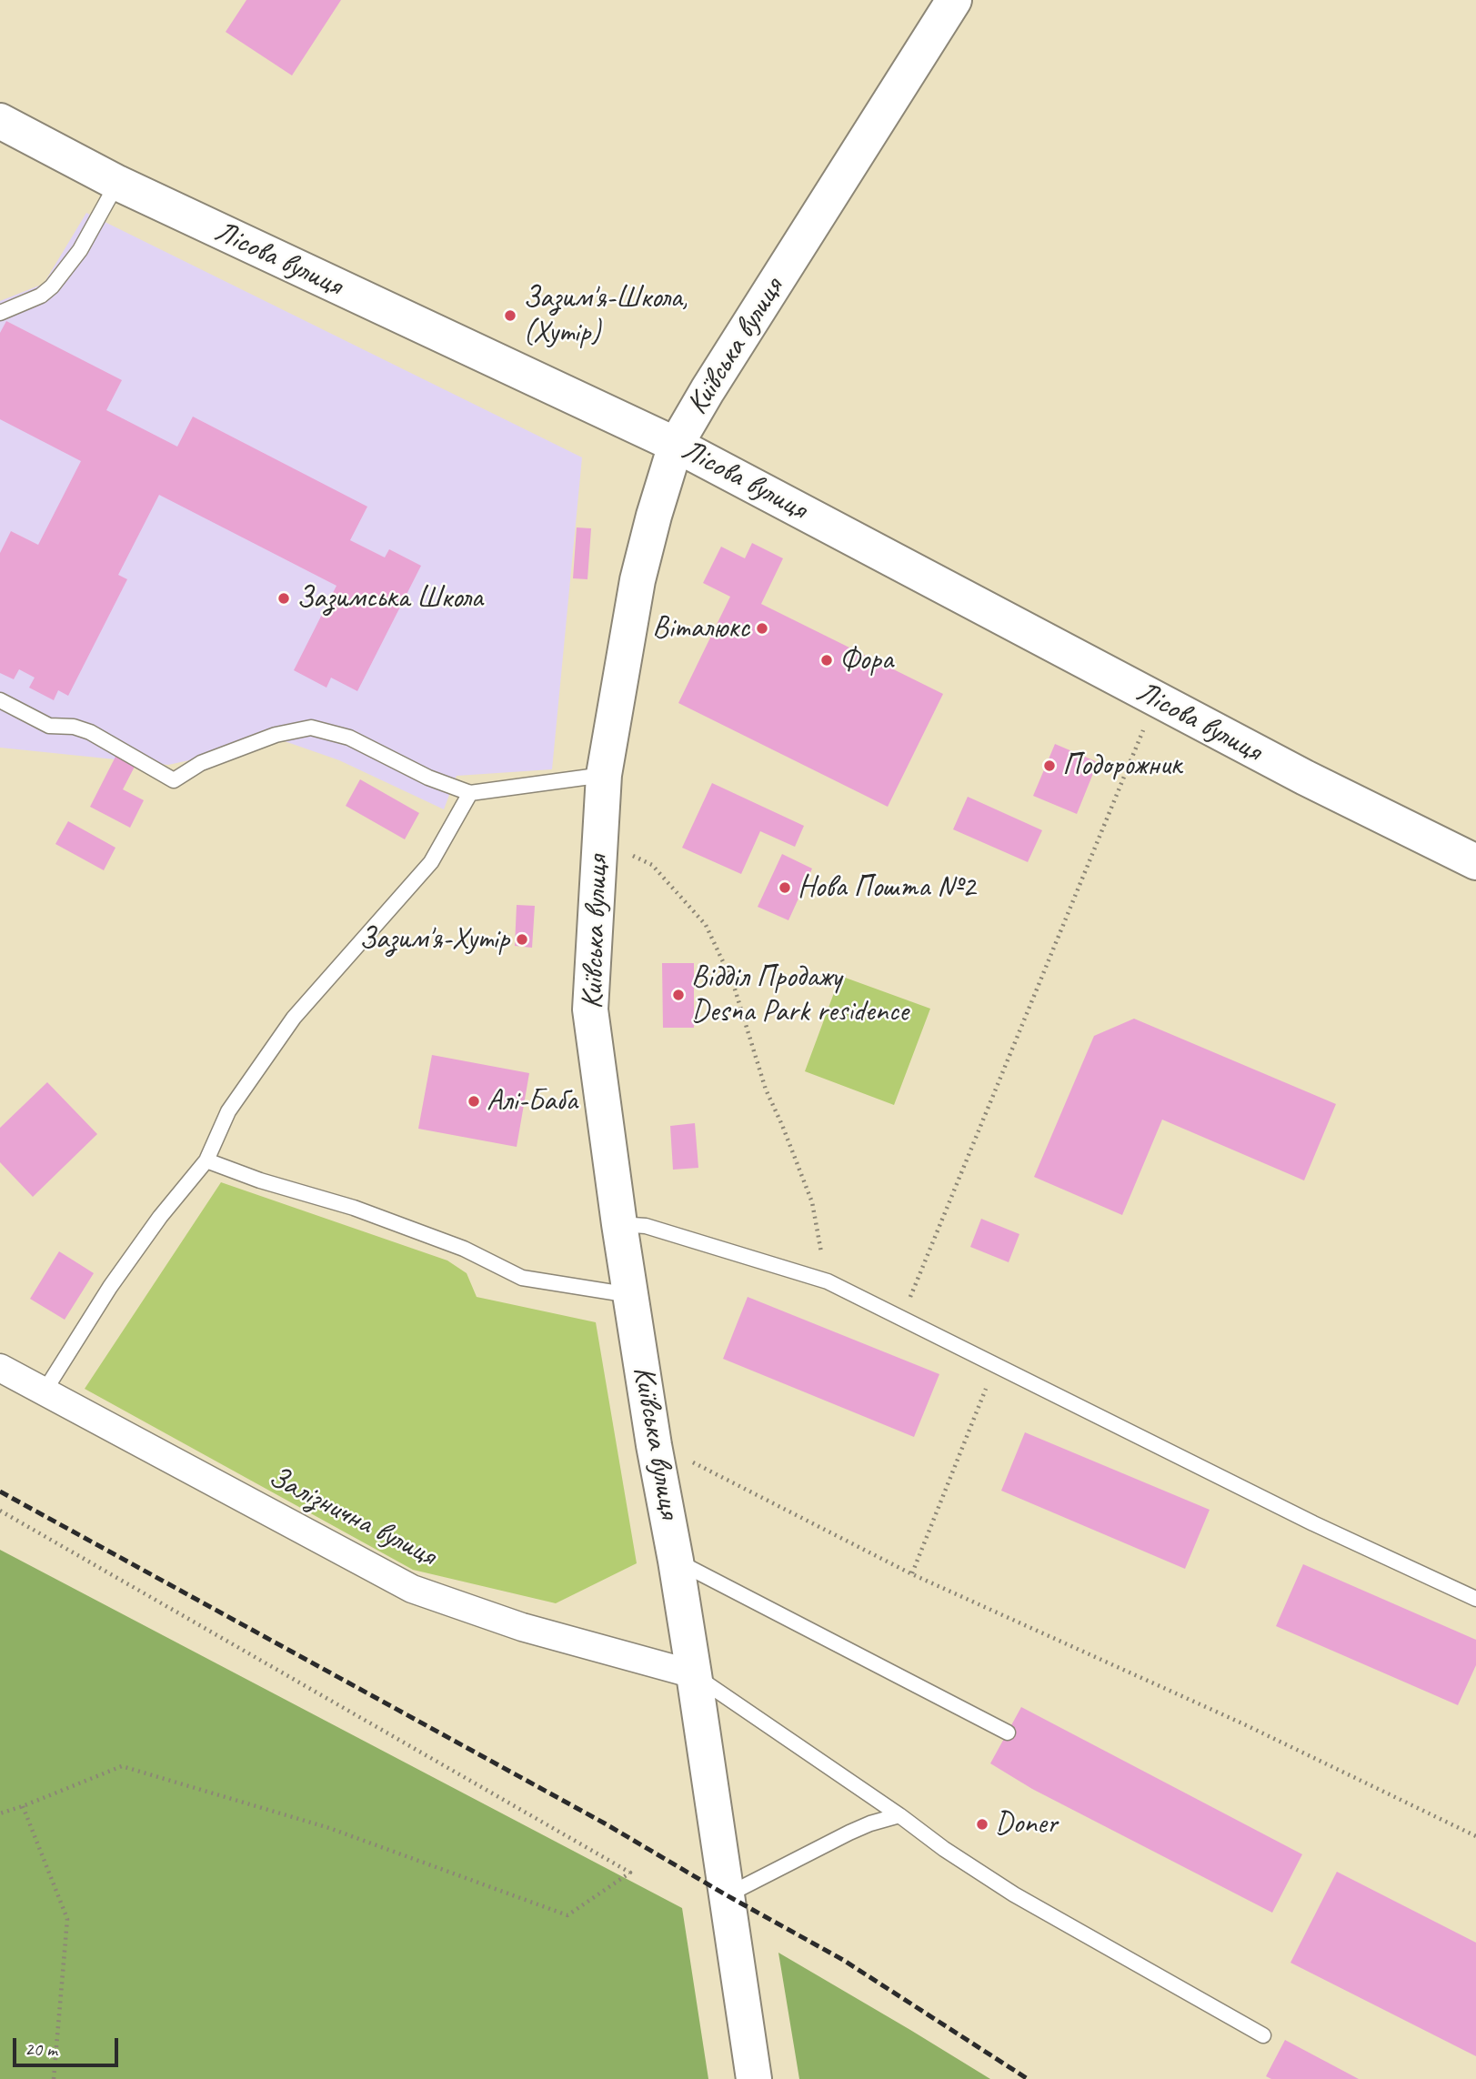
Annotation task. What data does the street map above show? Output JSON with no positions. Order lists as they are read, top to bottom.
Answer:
{
  "streets": {
    "street": ["Лісова вулиця", "Київська вулиця", "Залізнична вулиця"]
  },
  "crossings": [
    ["Лісова вулиця", "Київська вулиця"],
    ["Київська вулиця", "Залізнична вулиця"]
  ],
  "places": [
    "Зазим'я-Школа, (Хутір)",
    "Зазимська Школа",
    "Віталюкс",
    "Фора",
    "Подорожник",
    "Нова Пошта №2",
    "Зазим'я-Хутір",
    "Відділ Продажу Desna Park residence",
    "Алі-Баба",
    "Doner"
  ],
  "scale_bar": "20 m"
}
